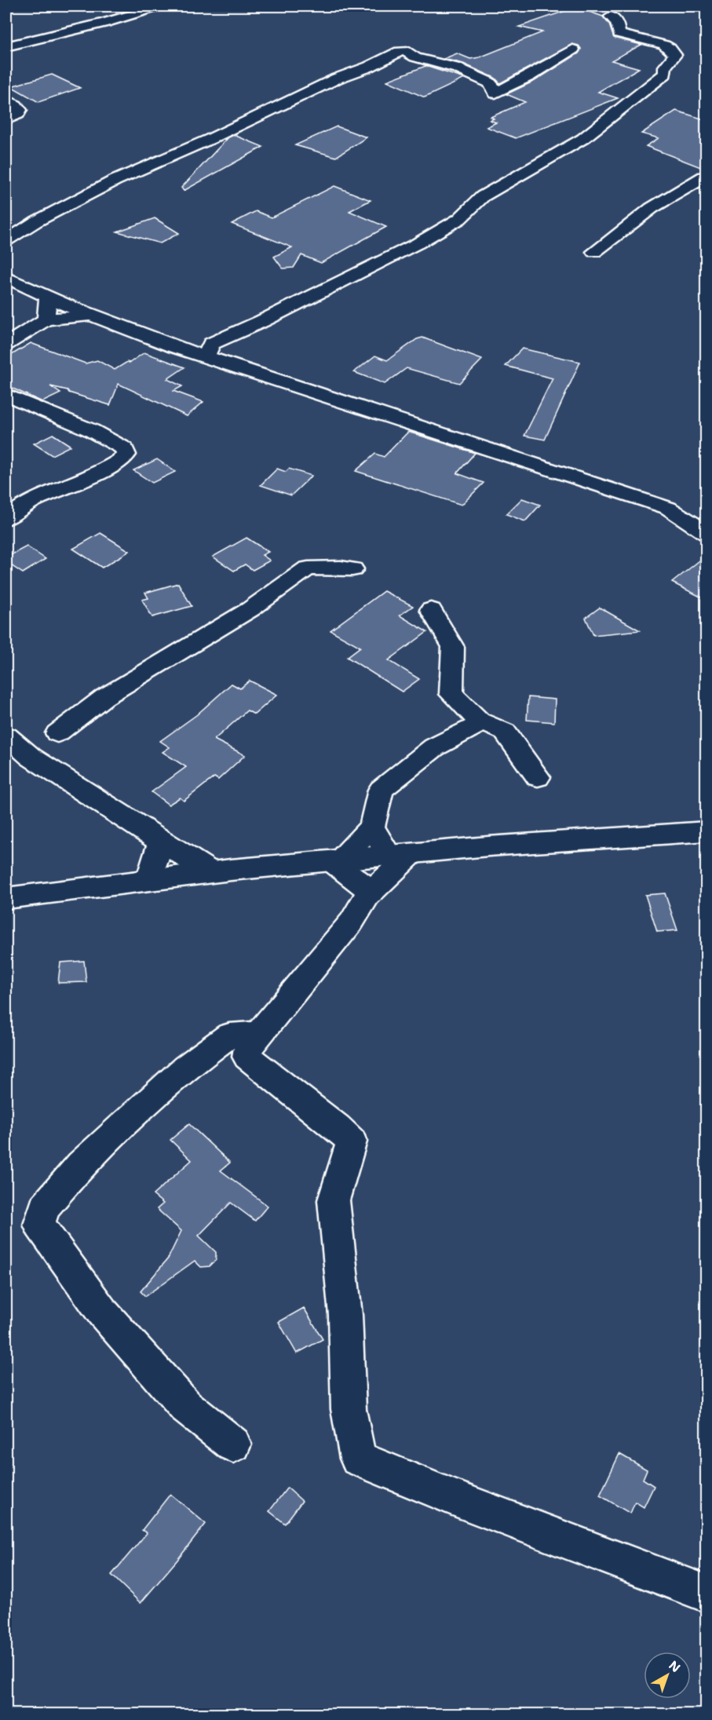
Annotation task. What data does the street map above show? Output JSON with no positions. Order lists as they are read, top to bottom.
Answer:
{
  "north": "top right"
}
